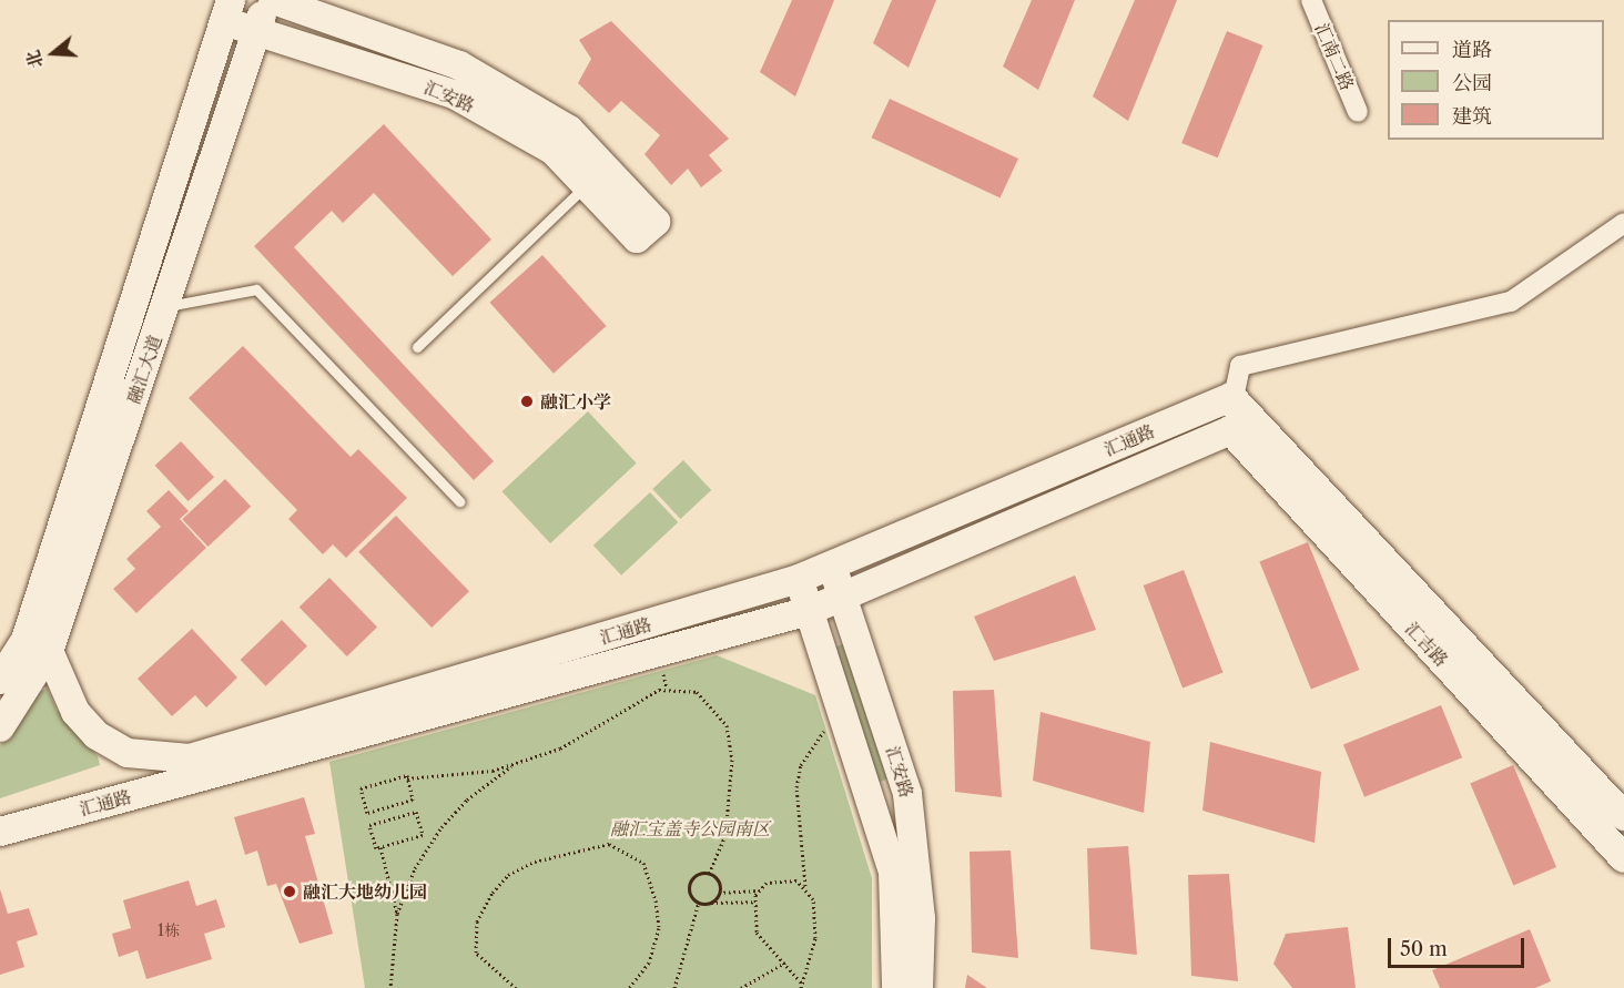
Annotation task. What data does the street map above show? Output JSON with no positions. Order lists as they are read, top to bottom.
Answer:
{
  "streets": {
    "main road": [
      "汇安路",
      "融汇大道",
      "汇通路",
      "汇吉路"
    ],
    "street": ["汇南二路"]
  },
  "crossings": [
    ["汇安路", "融汇大道"],
    ["汇安路", "汇通路"],
    ["融汇大道", "汇通路"],
    ["汇通路", "汇吉路"]
  ],
  "parks": ["融汇宝盖寺公园南区"],
  "places": ["融汇小学", "融汇大地幼儿园"],
  "house_numbers": ["1栋"],
  "legend": ["道路", "公园", "建筑"],
  "scale_bar": "50 m",
  "north": "left"
}
